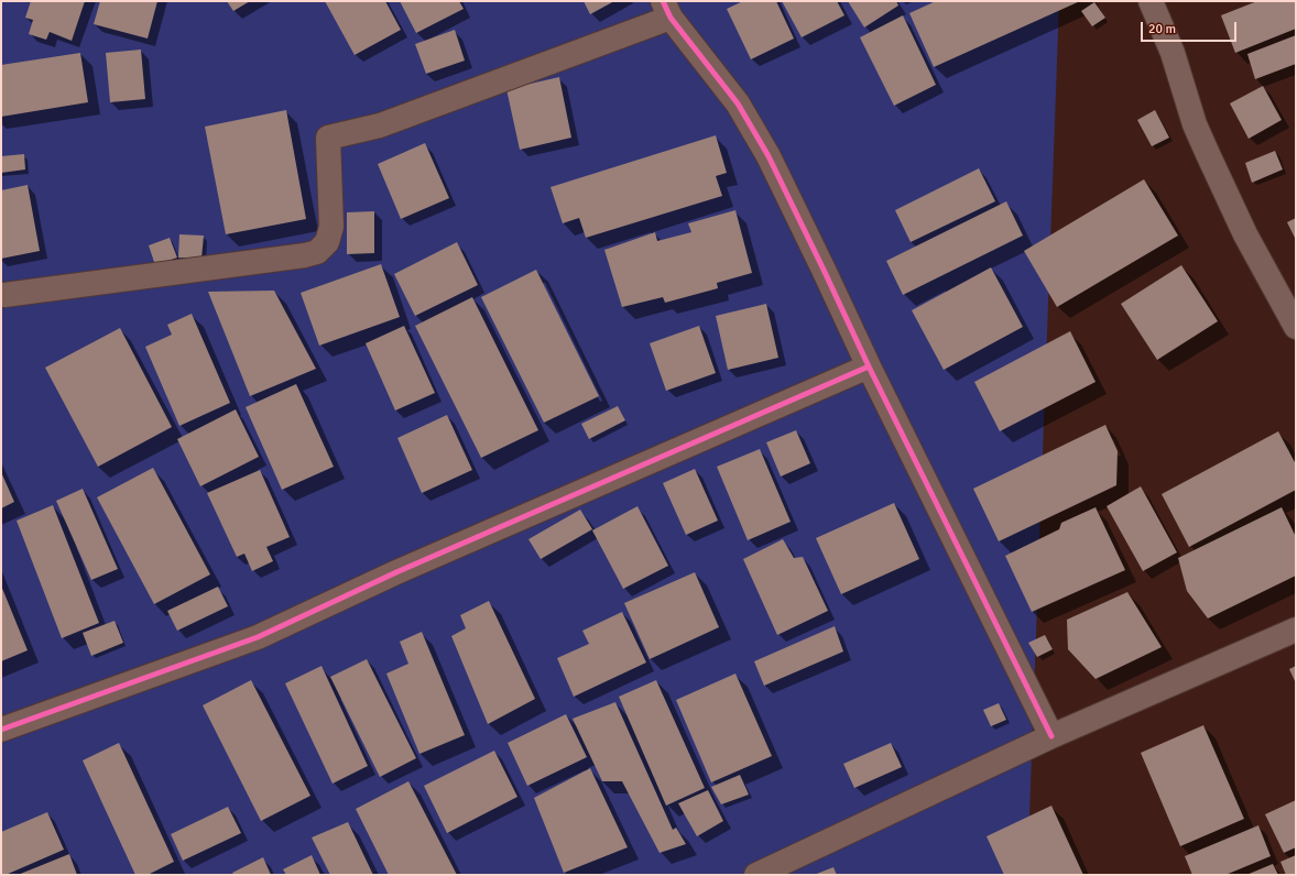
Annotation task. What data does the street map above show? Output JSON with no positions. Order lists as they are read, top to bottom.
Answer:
{
  "scale_bar": "20 m"
}
